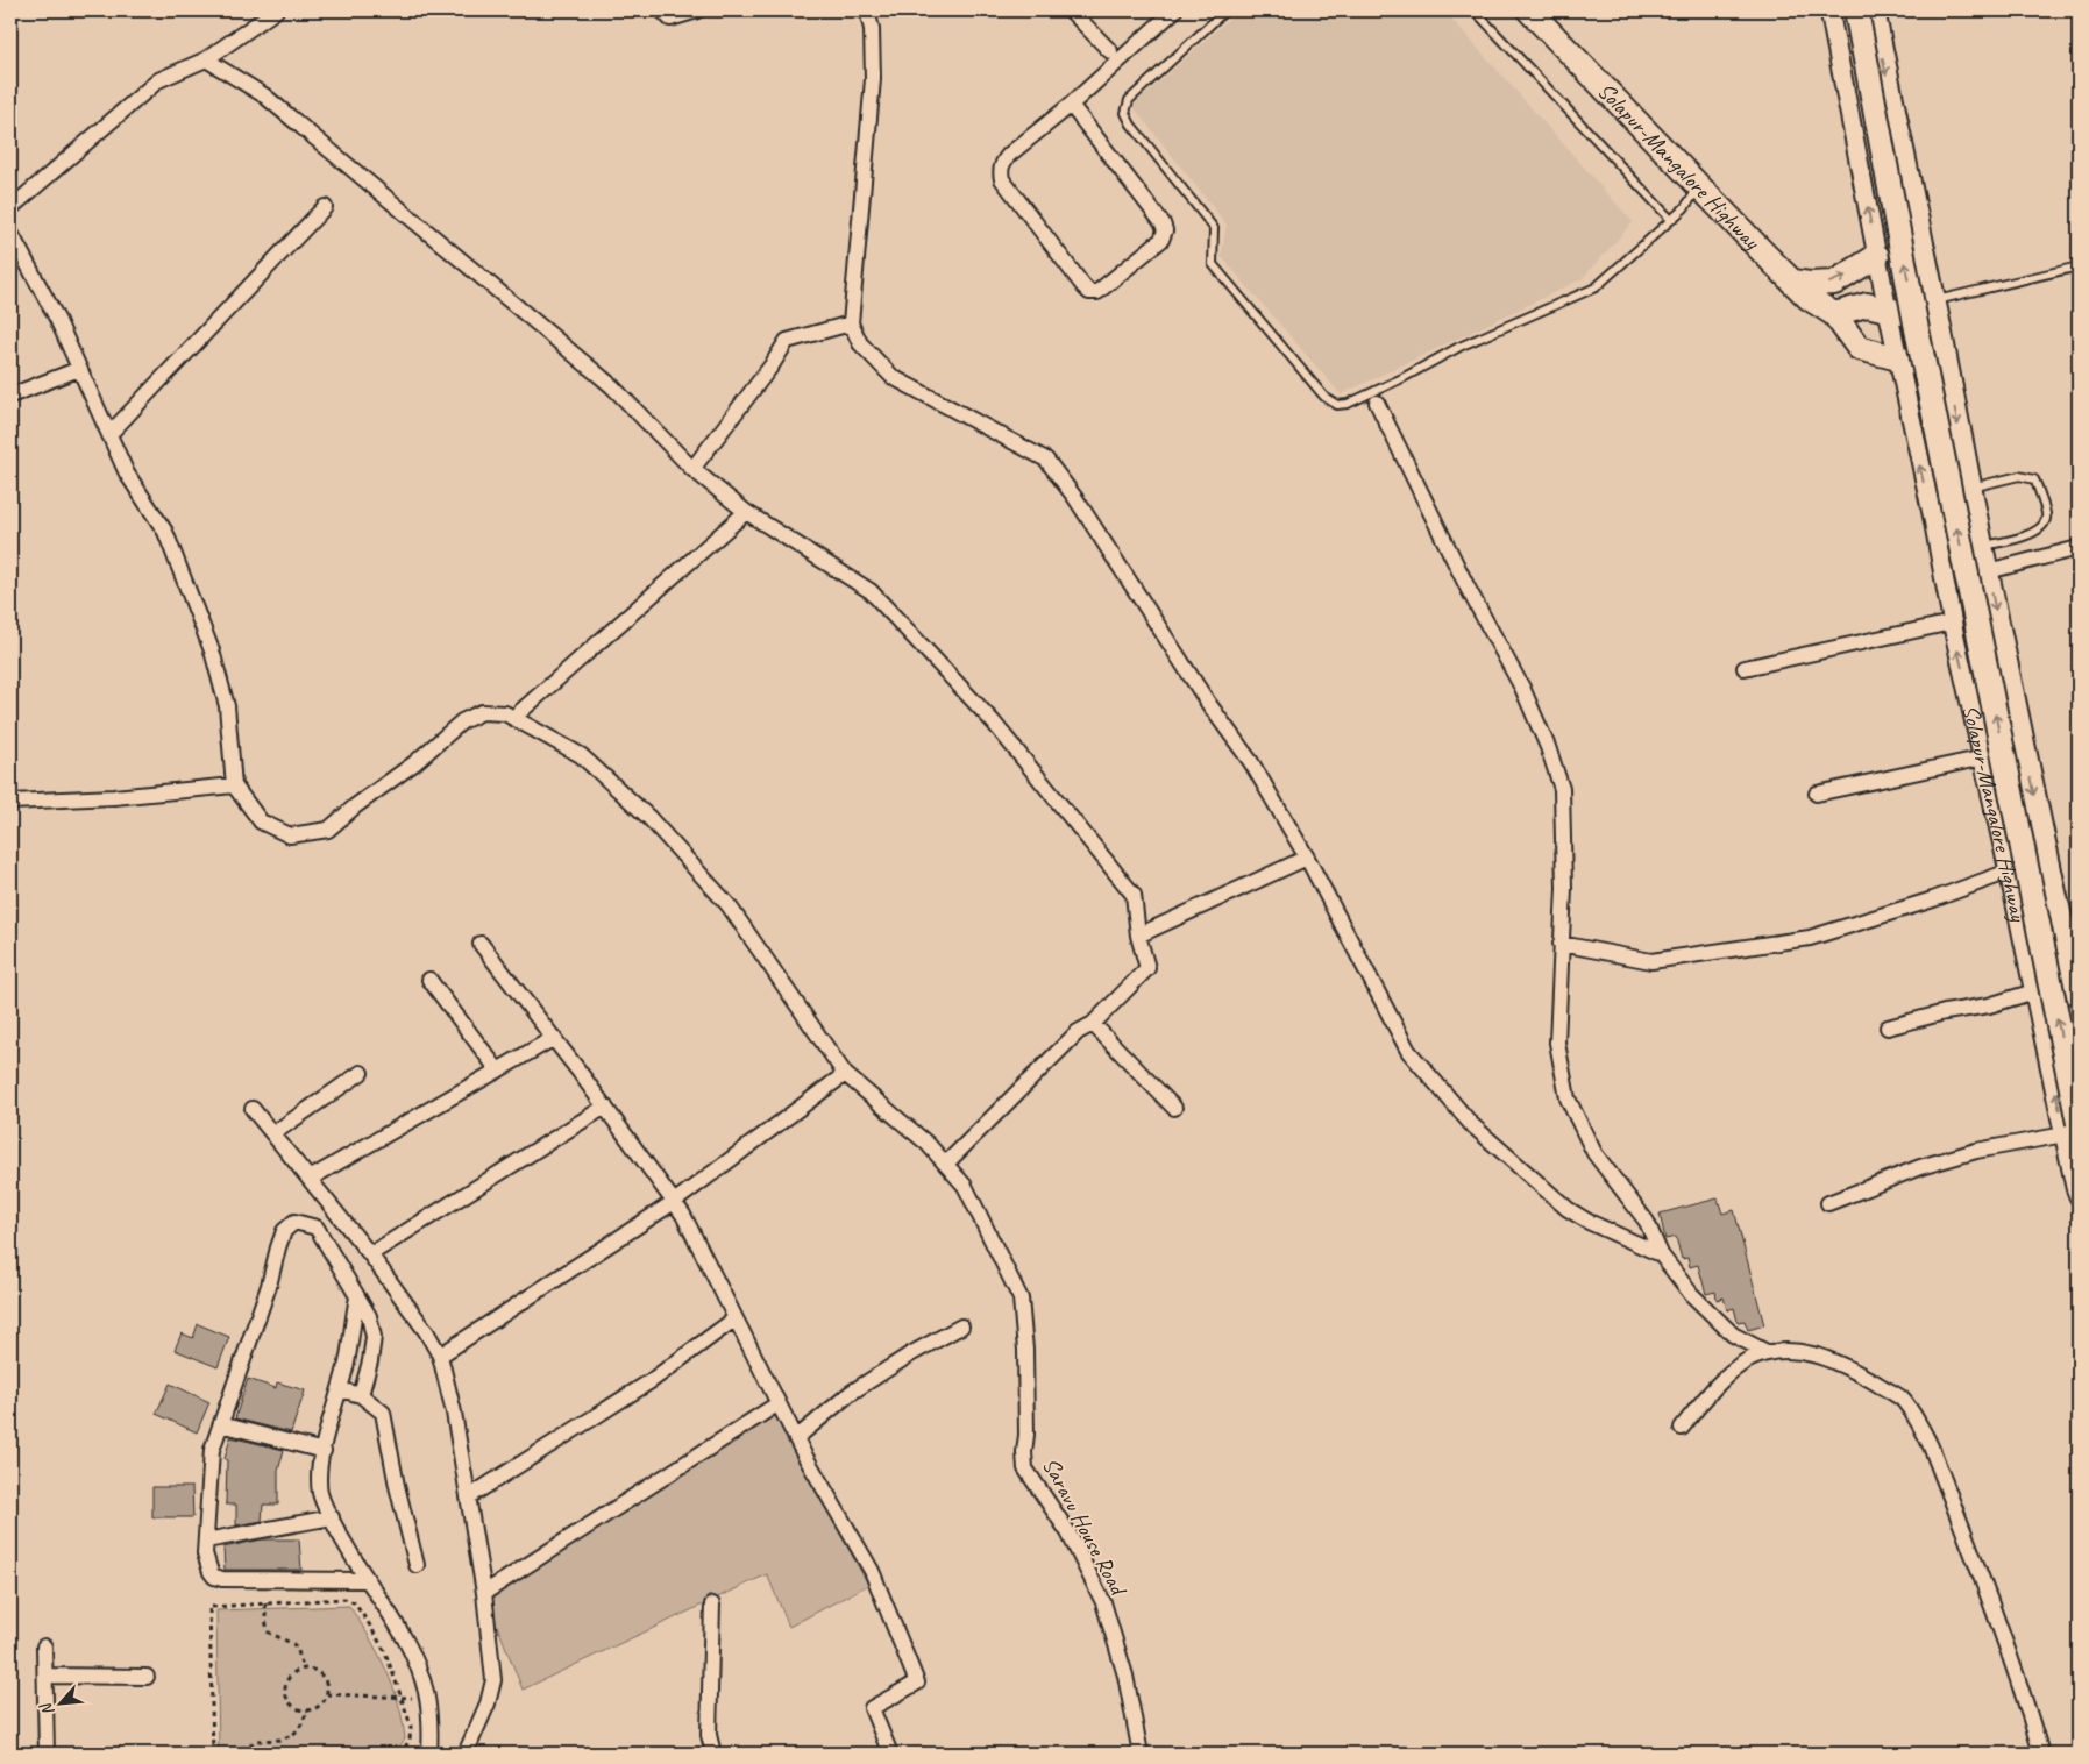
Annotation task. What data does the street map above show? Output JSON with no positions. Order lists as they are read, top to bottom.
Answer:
{
  "streets": {
    "highway": ["Solapur-Mangalore Highway"],
    "street": ["Saravu House Road"]
  },
  "north": "bottom left"
}
